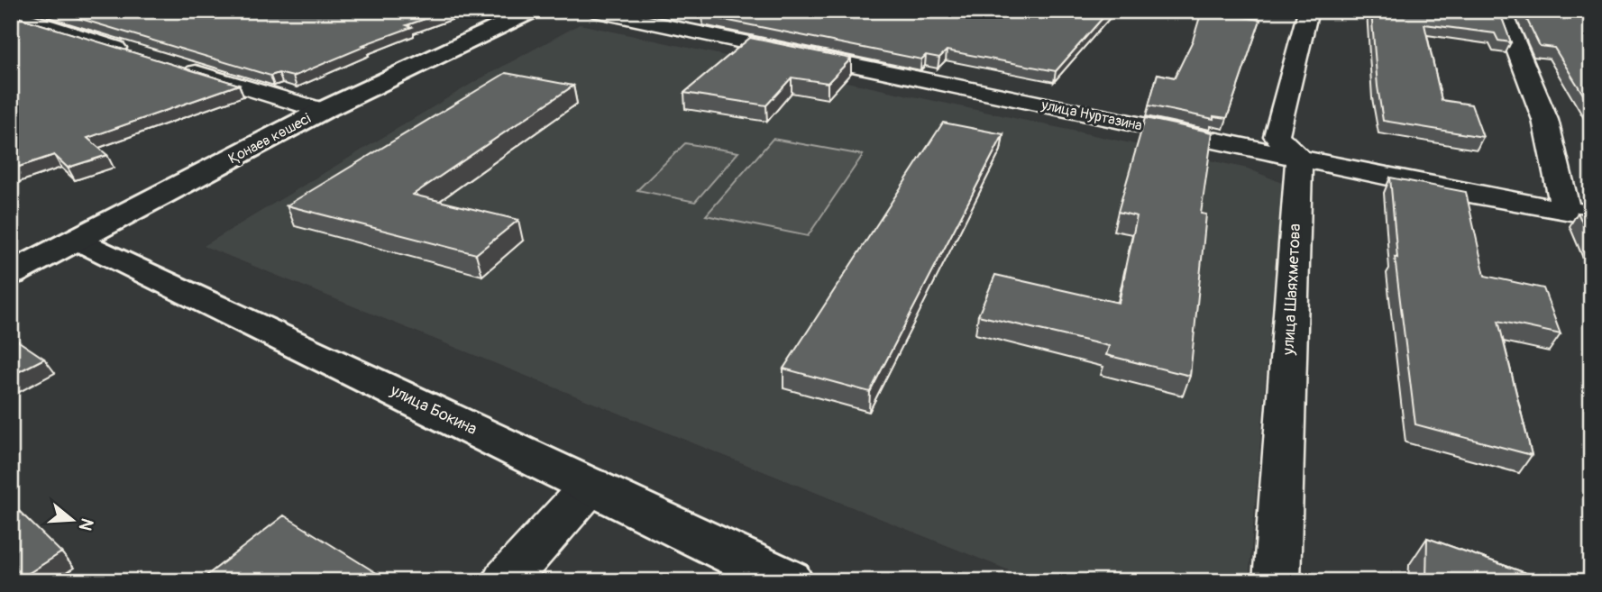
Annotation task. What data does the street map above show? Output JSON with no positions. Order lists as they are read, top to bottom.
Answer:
{
  "streets": {
    "street": [
      "улица Нуртазина",
      "Қонаев көшесі",
      "улица Шаяхметова",
      "улица Бокина"
    ]
  },
  "crossings": [
    ["улица Нуртазина", "улица Шаяхметова"],
    ["Қонаев көшесі", "улица Бокина"]
  ],
  "north": "right"
}
